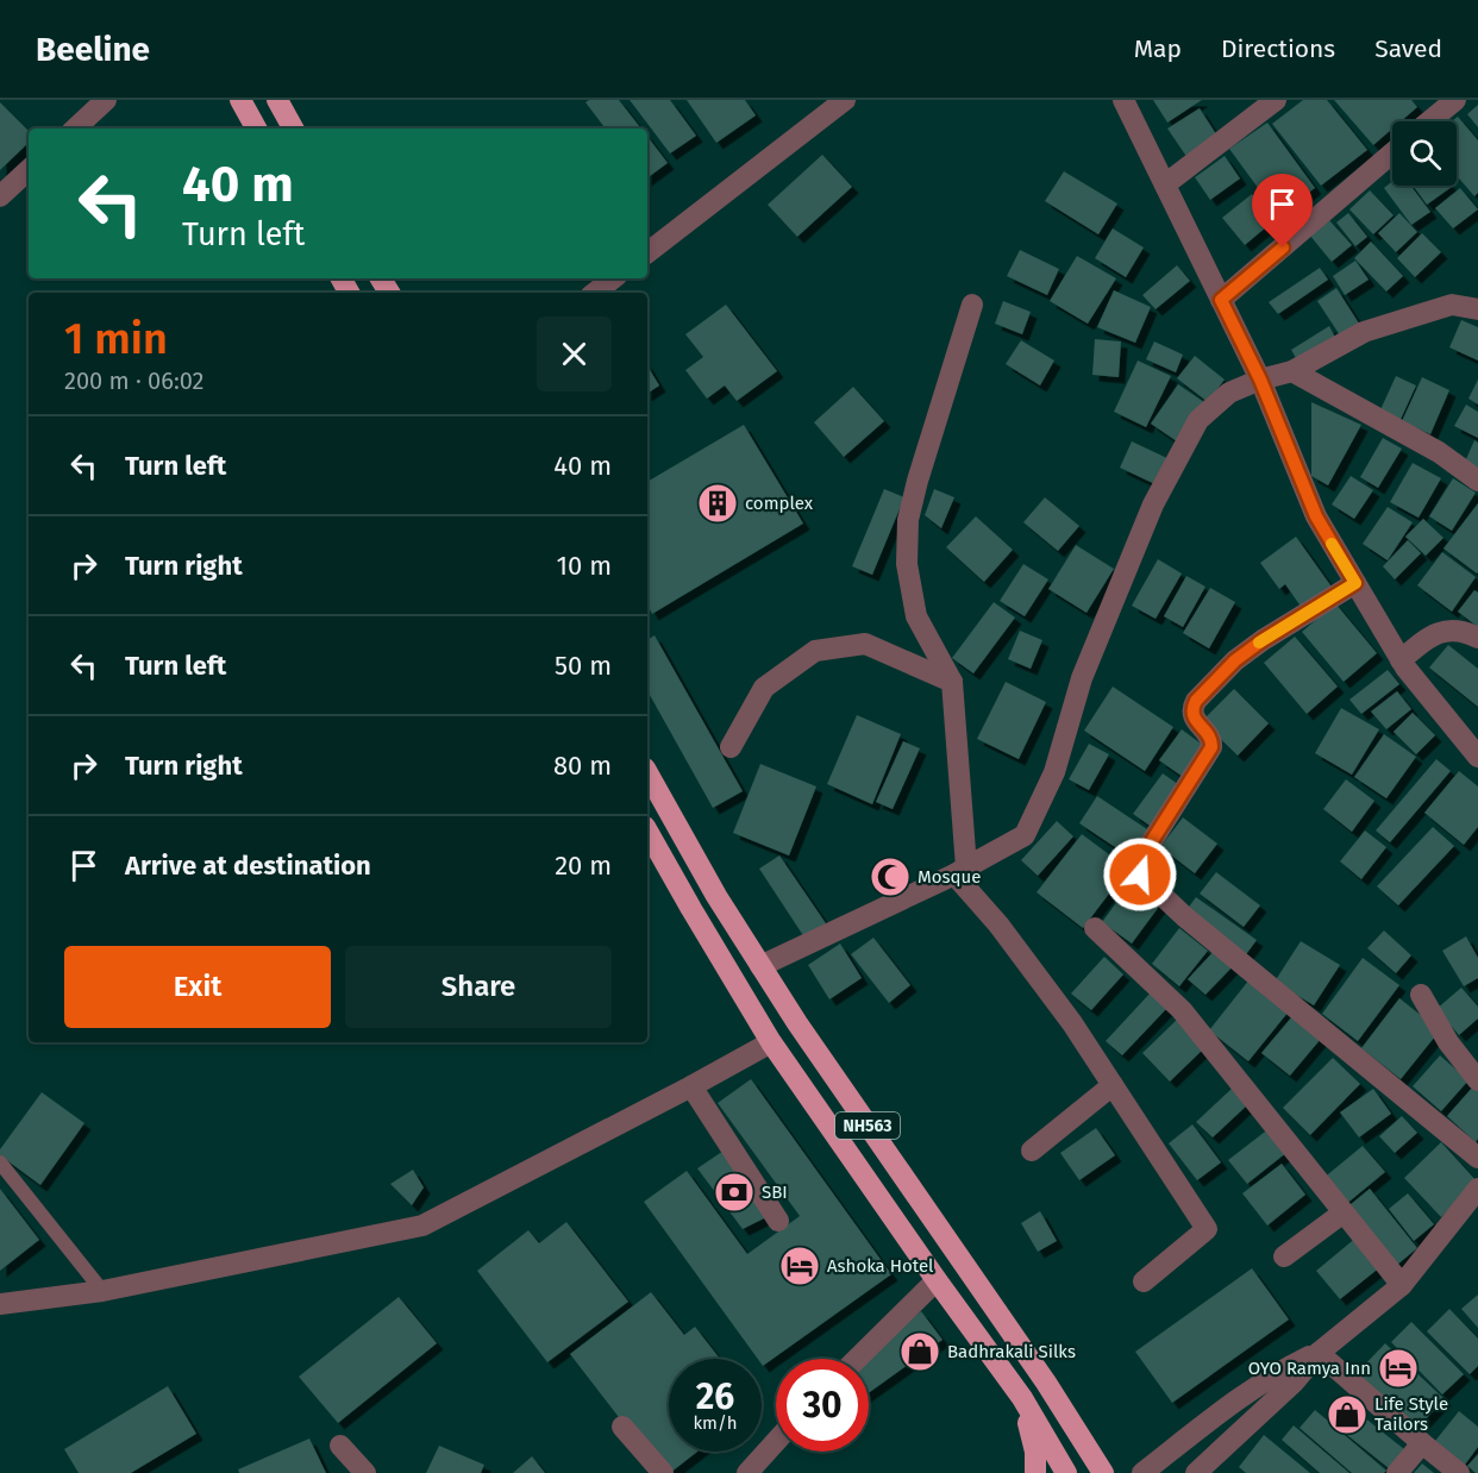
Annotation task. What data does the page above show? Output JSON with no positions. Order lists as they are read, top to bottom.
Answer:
{
  "streets": {
    "highway": ["NH563"]
  },
  "places": {
    "building": ["complex"],
    "mosque": ["Mosque"],
    "bank": ["SBI"],
    "hotel": ["Ashoka Hotel", "OYO Ramya Inn"],
    "shop": ["Badhrakali Silks", "Life Style Tailors"]
  },
  "page": {
    "header": "Beeline",
    "nav": ["Map", "Directions", "Saved"],
    "turn": ["40 m", "Turn left"],
    "heading": ["1 min", "200 m · 06:02"],
    "list": [
      {
        "name": "Turn left",
        "value": "40 m"
      },
      {
        "name": "Turn right",
        "value": "10 m"
      },
      {
        "name": "Turn left",
        "value": "50 m"
      },
      {
        "name": "Turn right",
        "value": "80 m"
      },
      {
        "name": "Arrive at destination",
        "value": "20 m"
      }
    ],
    "buttons": ["Exit", "Share"],
    "speed": "26 km/h",
    "limit": "30"
  }
}
